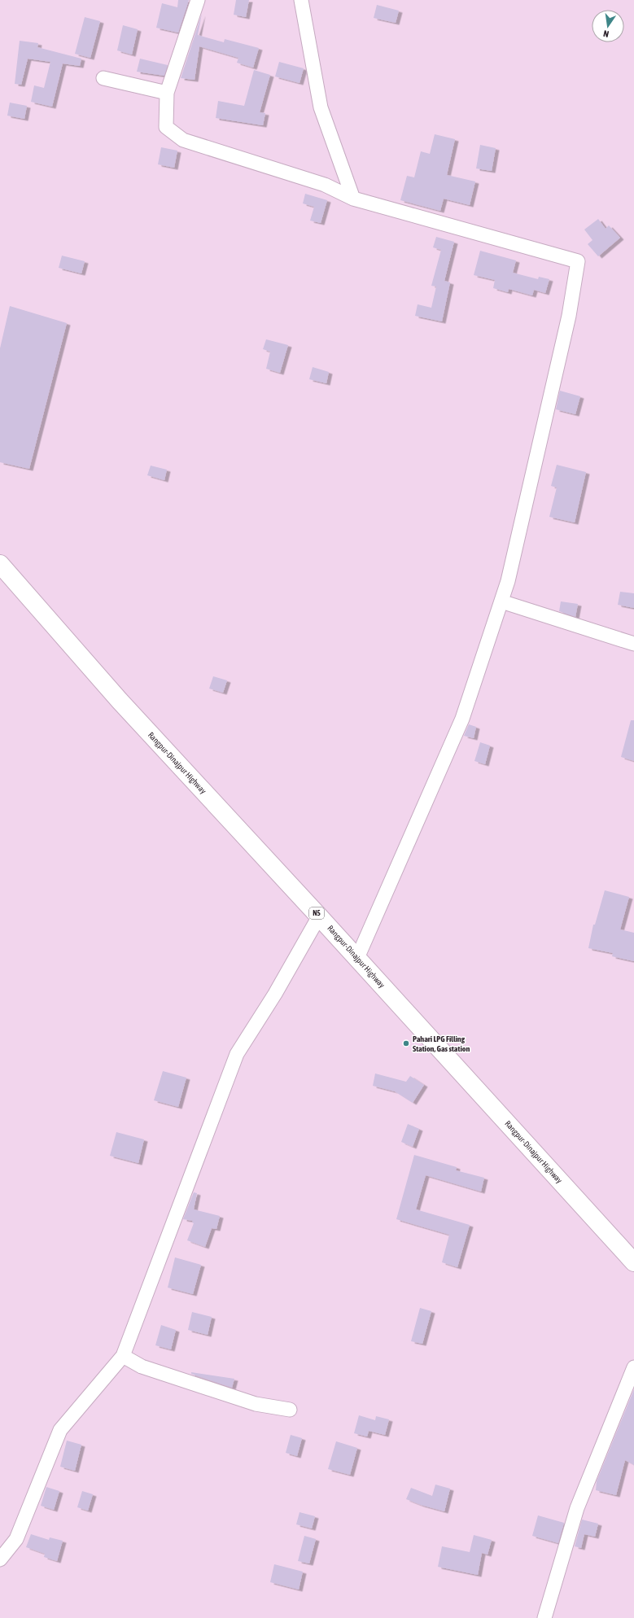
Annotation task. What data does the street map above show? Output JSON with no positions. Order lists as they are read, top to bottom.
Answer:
{
  "streets": {
    "highway": ["Rangpur-Dinajpur Highway", "N5"]
  },
  "places": ["Pahari LPG Filling Station, Gas station"],
  "north": "bottom"
}
